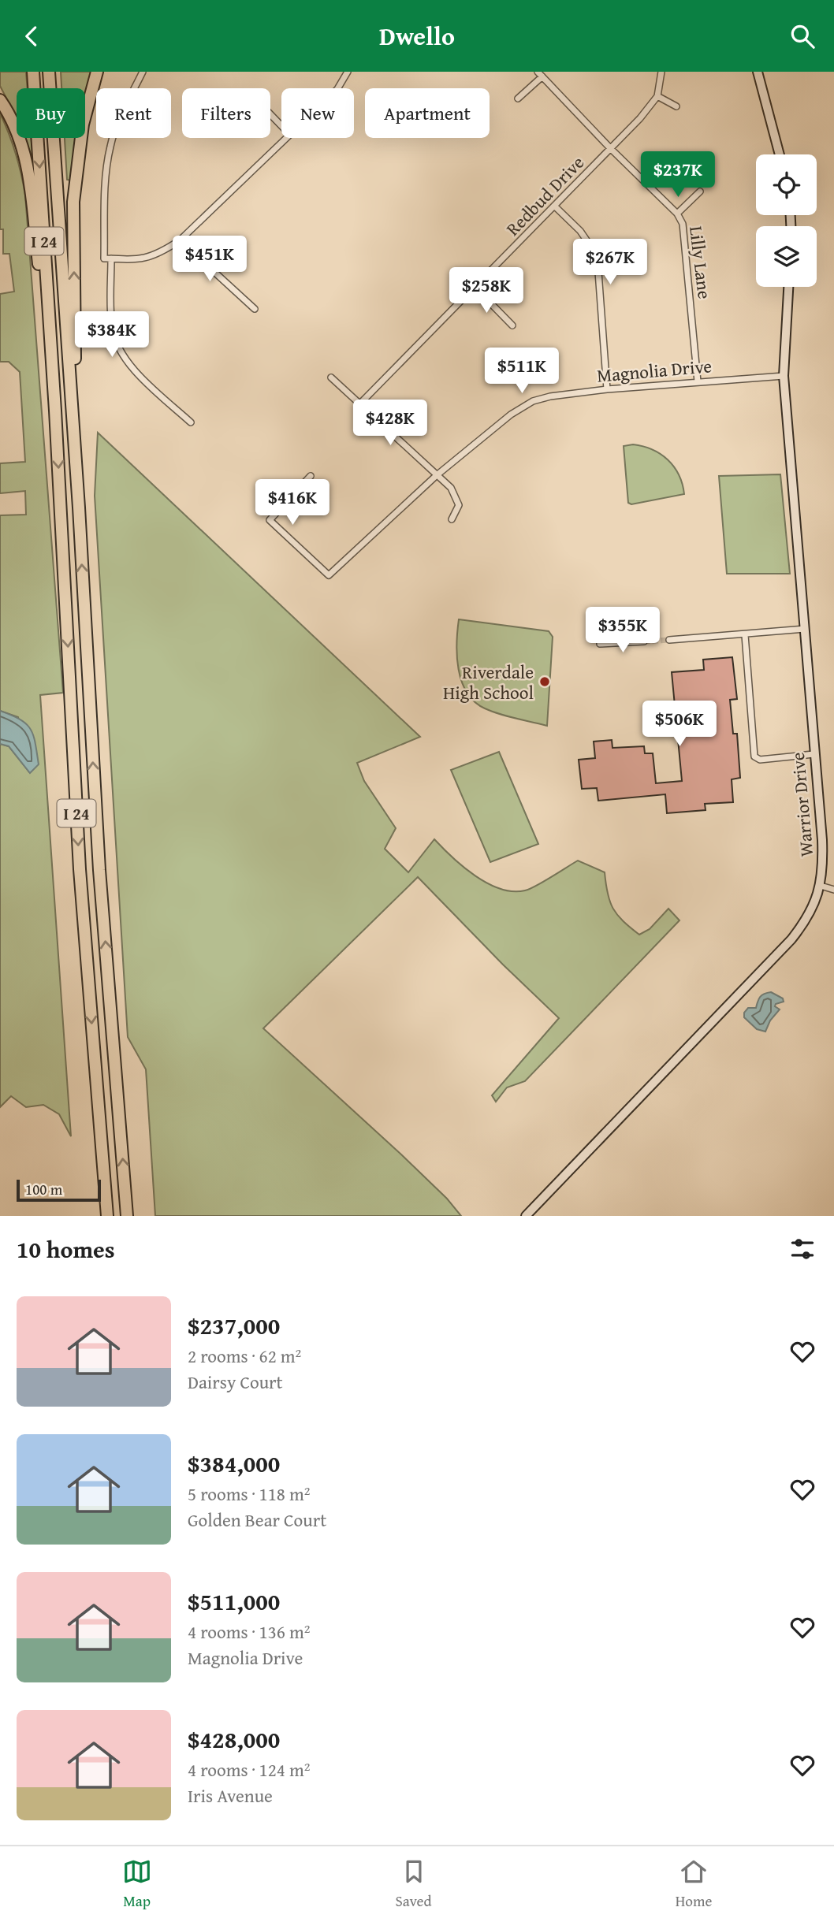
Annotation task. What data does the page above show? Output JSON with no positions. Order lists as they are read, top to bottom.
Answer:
{
  "streets": {
    "highway": ["I 24"],
    "street": [
      "Redbud Drive",
      "Lilly Lane",
      "Magnolia Drive",
      "Warrior Drive"
    ]
  },
  "crossings": [
    ["Redbud Drive", "Lilly Lane"],
    ["Lilly Lane", "Magnolia Drive"],
    ["Magnolia Drive", "Warrior Drive"]
  ],
  "places": ["Riverdale High School"],
  "scale_bar": "100 m",
  "page": {
    "header": "Dwello",
    "chip": [
      "Buy",
      "Rent",
      "Filters",
      "New",
      "Apartment"
    ],
    "price": [
      "$237K",
      "$451K",
      "$267K",
      "$258K",
      "$384K",
      "$511K",
      "$428K",
      "$416K",
      "$355K",
      "$506K"
    ],
    "scale": "100 m",
    "heading": "10 homes",
    "list": [
      {
        "name": "$237,000",
        "note": "2 rooms · 62 m² · Dairsy Court"
      },
      {
        "name": "$384,000",
        "note": "5 rooms · 118 m² · Golden Bear Court"
      },
      {
        "name": "$511,000",
        "note": "4 rooms · 136 m² · Magnolia Drive"
      },
      {
        "name": "$428,000",
        "note": "4 rooms · 124 m² · Iris Avenue"
      }
    ],
    "tabs": ["Map", "Saved", "Home"]
  }
}
